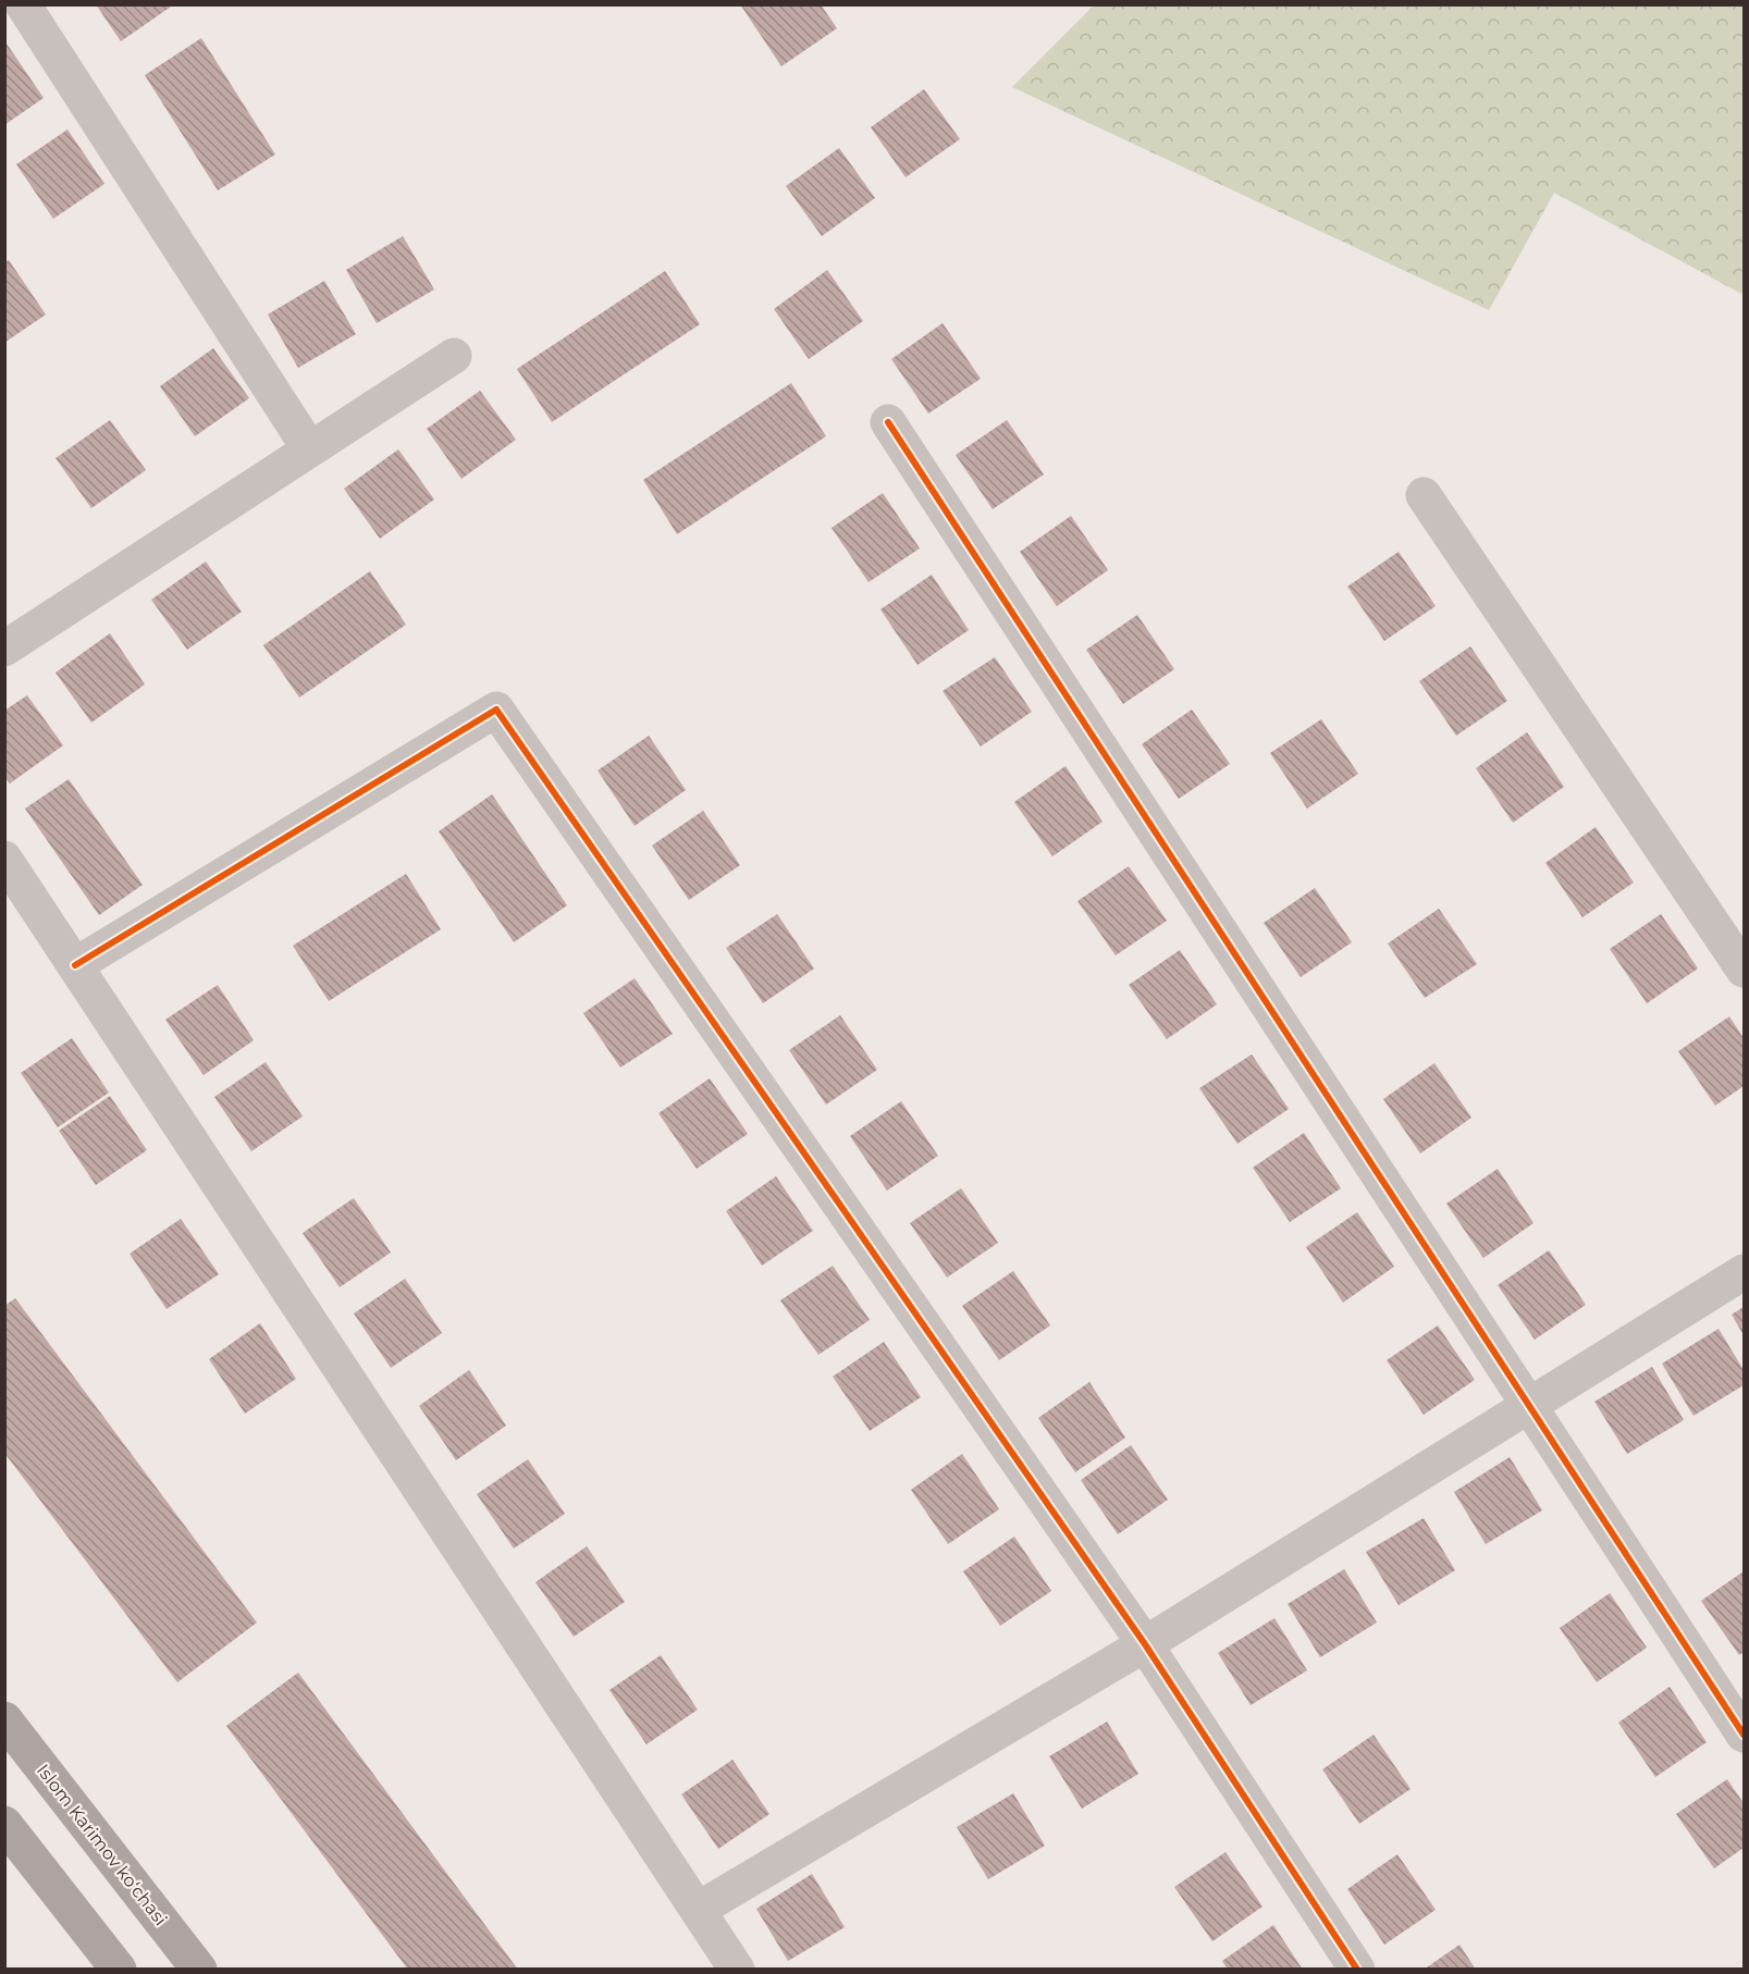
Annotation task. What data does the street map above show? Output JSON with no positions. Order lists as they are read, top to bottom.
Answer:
{
  "streets": {
    "main road": ["Islom Karimov ko‘chasi"]
  }
}
